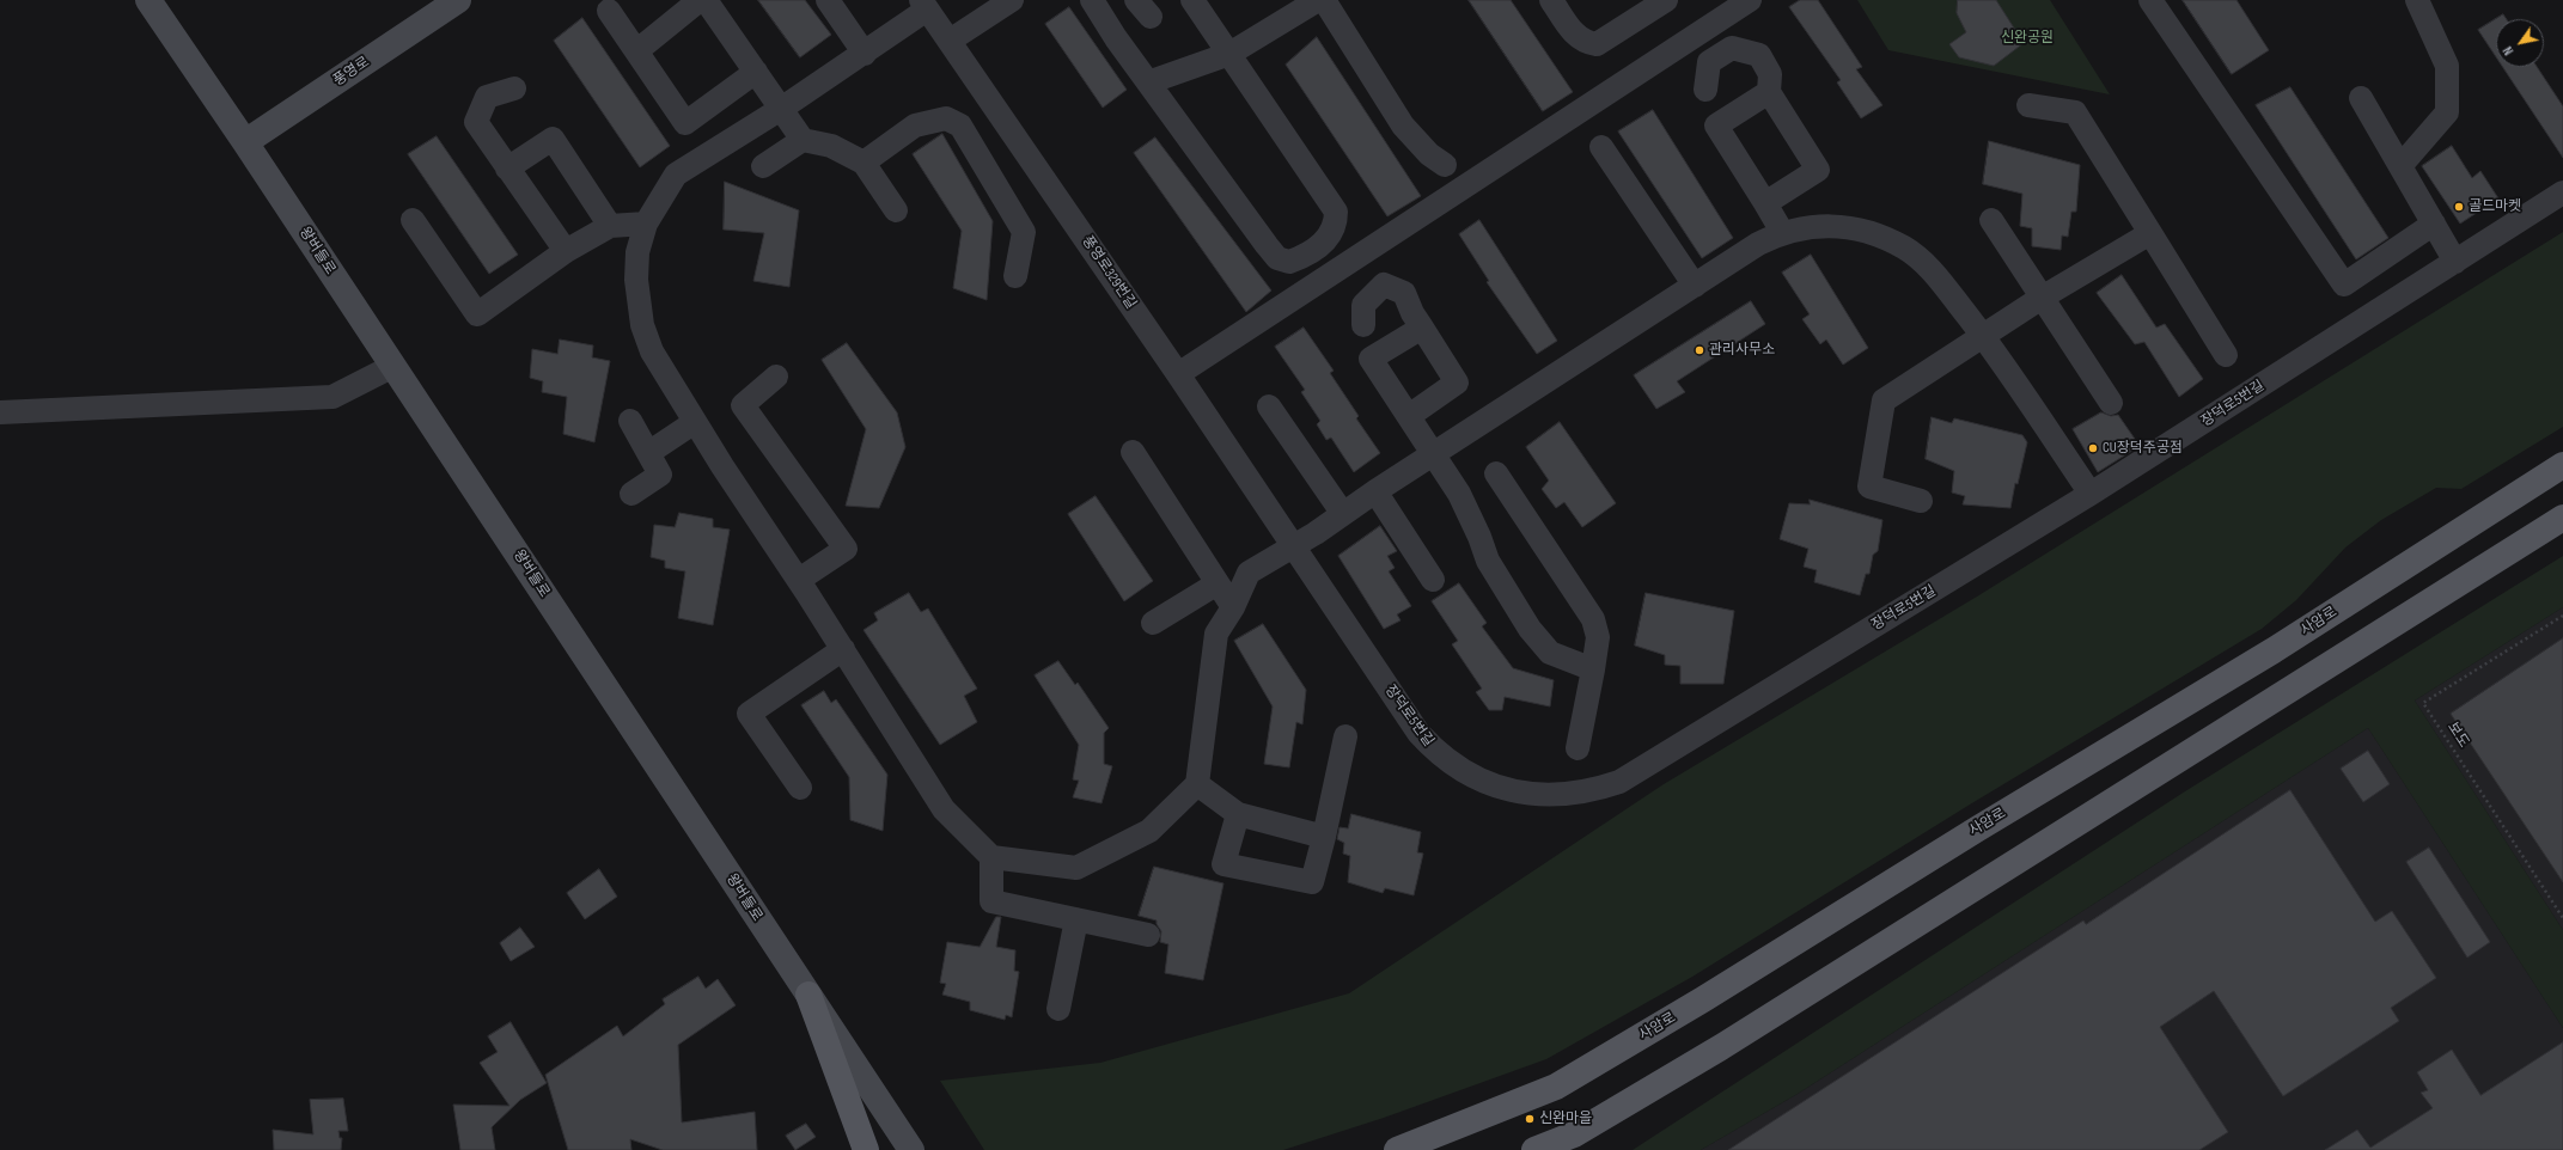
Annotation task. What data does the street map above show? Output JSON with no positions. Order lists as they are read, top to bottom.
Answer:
{
  "streets": {
    "main road": ["풍영로", "왕버들로", "사암로"],
    "street": ["풍영로329번길", "장덕로5번길"],
    "path": ["보도"]
  },
  "crossings": [
    ["풍영로", "왕버들로"],
    ["풍영로329번길", "장덕로5번길"]
  ],
  "parks": ["신완공원"],
  "places": [
    "골드마켓",
    "관리사무소",
    "CU장덕주공점",
    "신완마을"
  ],
  "north": "bottom left"
}
